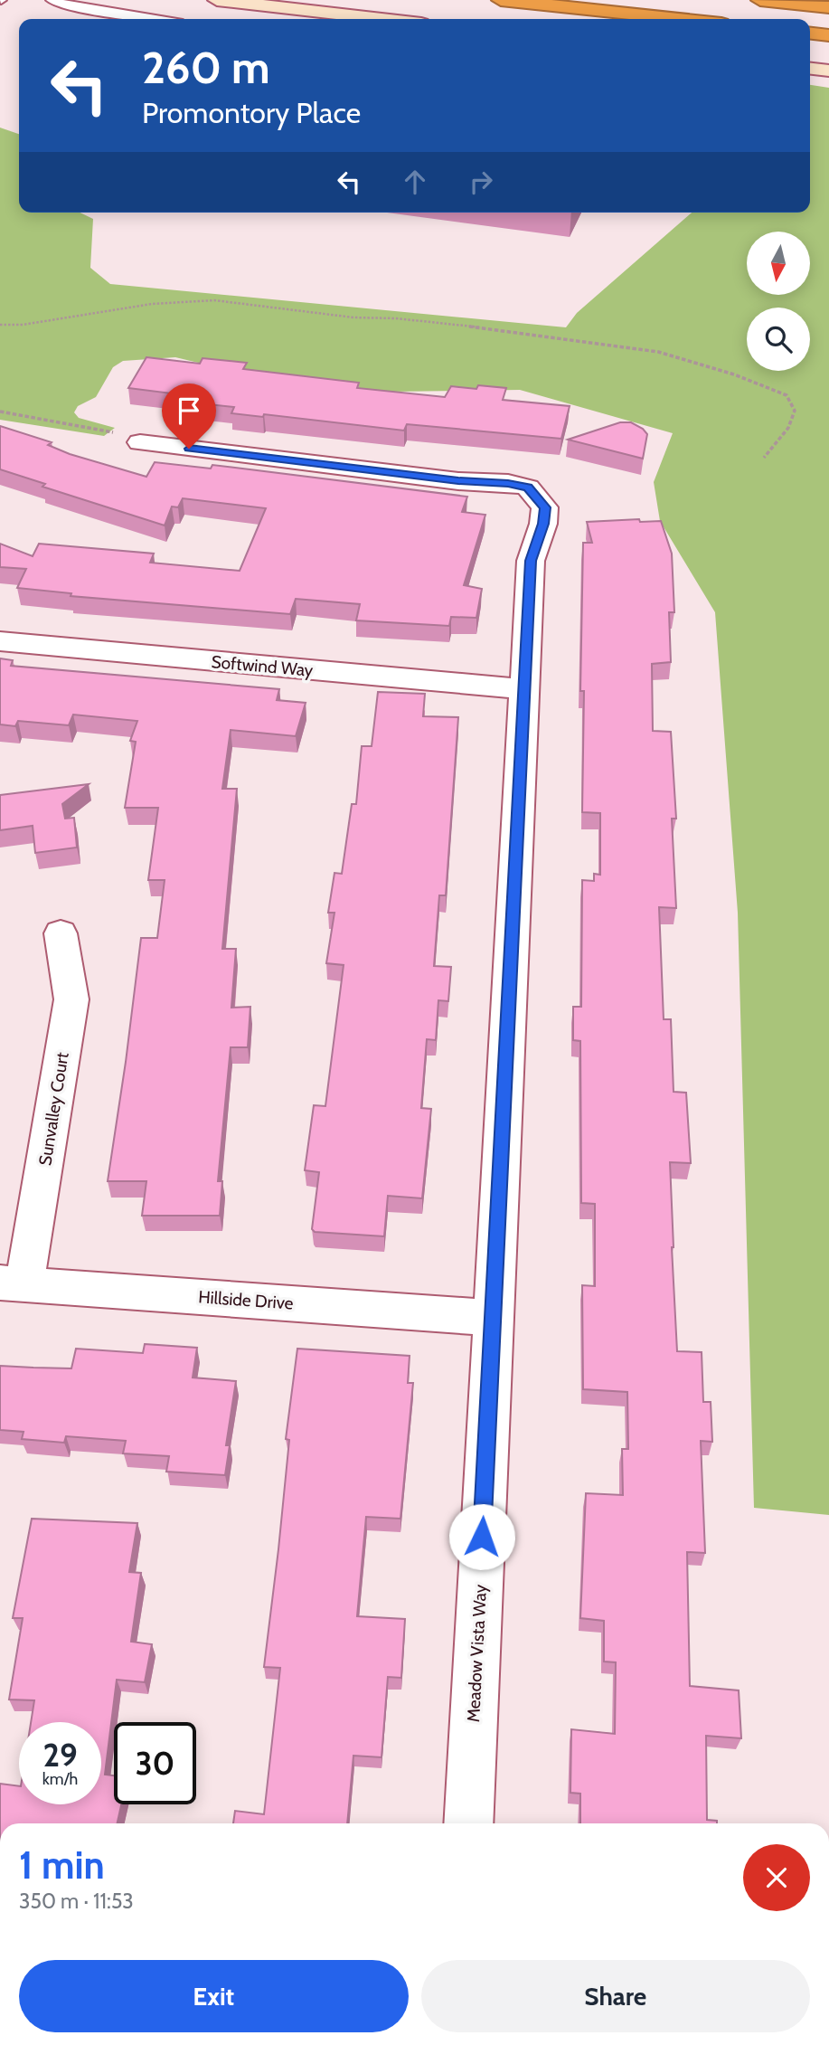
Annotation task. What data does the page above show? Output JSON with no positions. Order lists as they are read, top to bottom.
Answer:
{
  "streets": {
    "street": [
      "Softwind Way",
      "Sunvalley Court",
      "Hillside Drive",
      "Meadow Vista Way"
    ]
  },
  "crossings": [
    ["Softwind Way", "Meadow Vista Way"],
    ["Sunvalley Court", "Hillside Drive"],
    ["Hillside Drive", "Meadow Vista Way"]
  ],
  "north": "bottom",
  "page": {
    "turn": ["260 m", "Promontory Place"],
    "speed": "29 km/h",
    "limit": "30",
    "heading": ["1 min", "350 m · 11:53"],
    "buttons": ["Exit", "Share"]
  }
}
